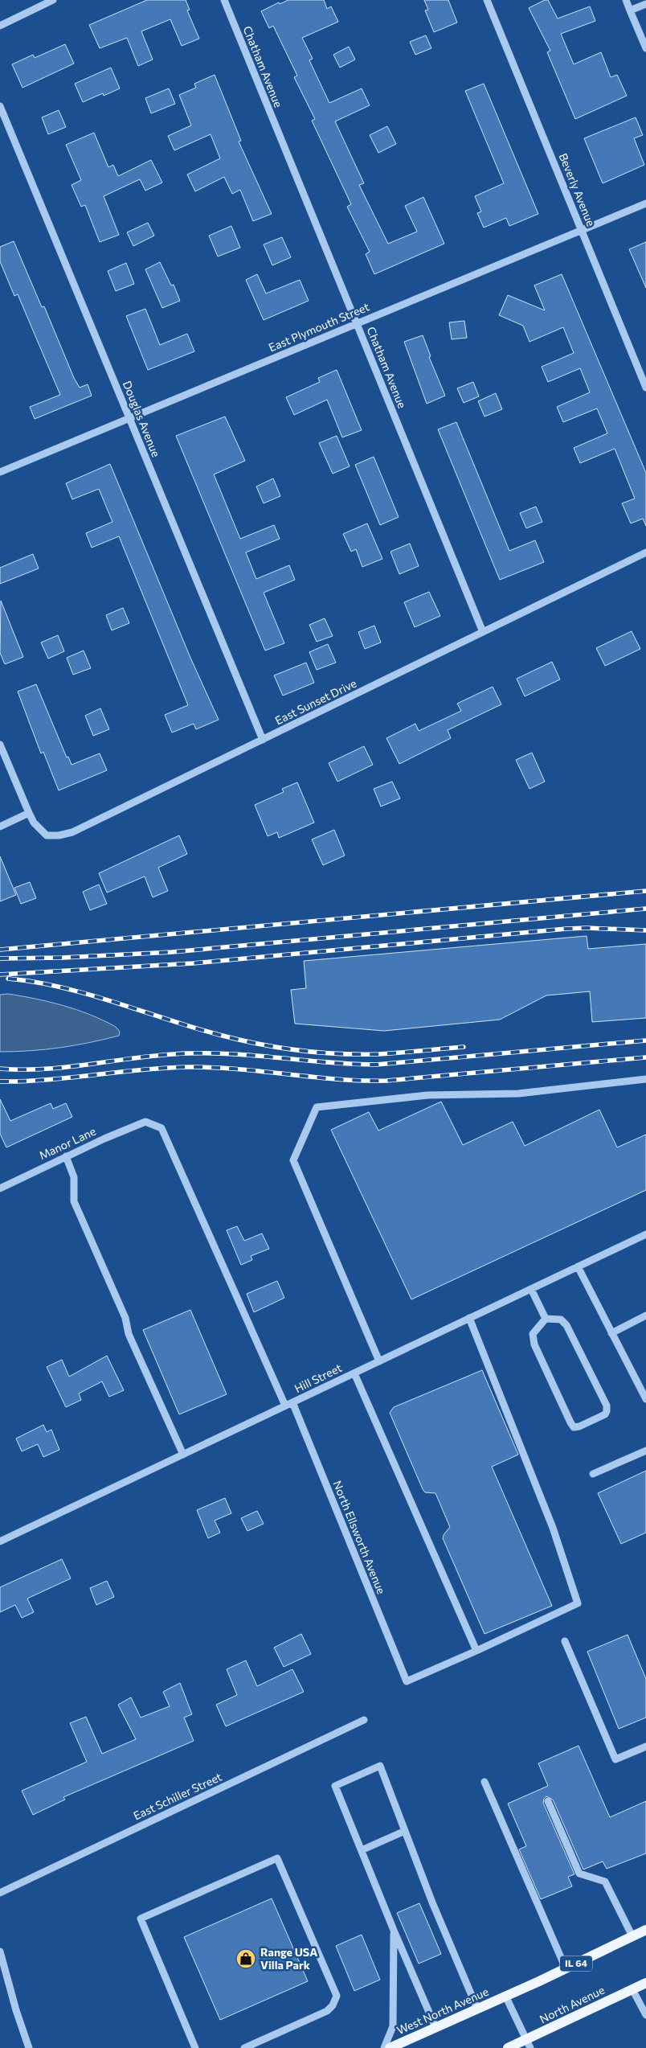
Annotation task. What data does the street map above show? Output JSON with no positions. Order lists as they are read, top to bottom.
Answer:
{
  "streets": {
    "main road": ["IL 64", "North Avenue", "West North Avenue"],
    "street": [
      "Chatham Avenue",
      "Beverly Avenue",
      "East Plymouth Street",
      "Douglas Avenue",
      "East Sunset Drive",
      "Manor Lane",
      "Hill Street",
      "North Ellsworth Avenue",
      "East Schiller Street"
    ]
  },
  "crossings": [
    ["Chatham Avenue", "East Plymouth Street"],
    ["Chatham Avenue", "East Sunset Drive"],
    ["Beverly Avenue", "East Plymouth Street"],
    ["East Plymouth Street", "Douglas Avenue"],
    ["Douglas Avenue", "East Sunset Drive"],
    ["Manor Lane", "North Ellsworth Avenue"],
    ["Hill Street", "North Ellsworth Avenue"],
    ["IL 64", "West North Avenue"]
  ],
  "places": {
    "shop": ["Range USA Villa Park"]
  }
}
